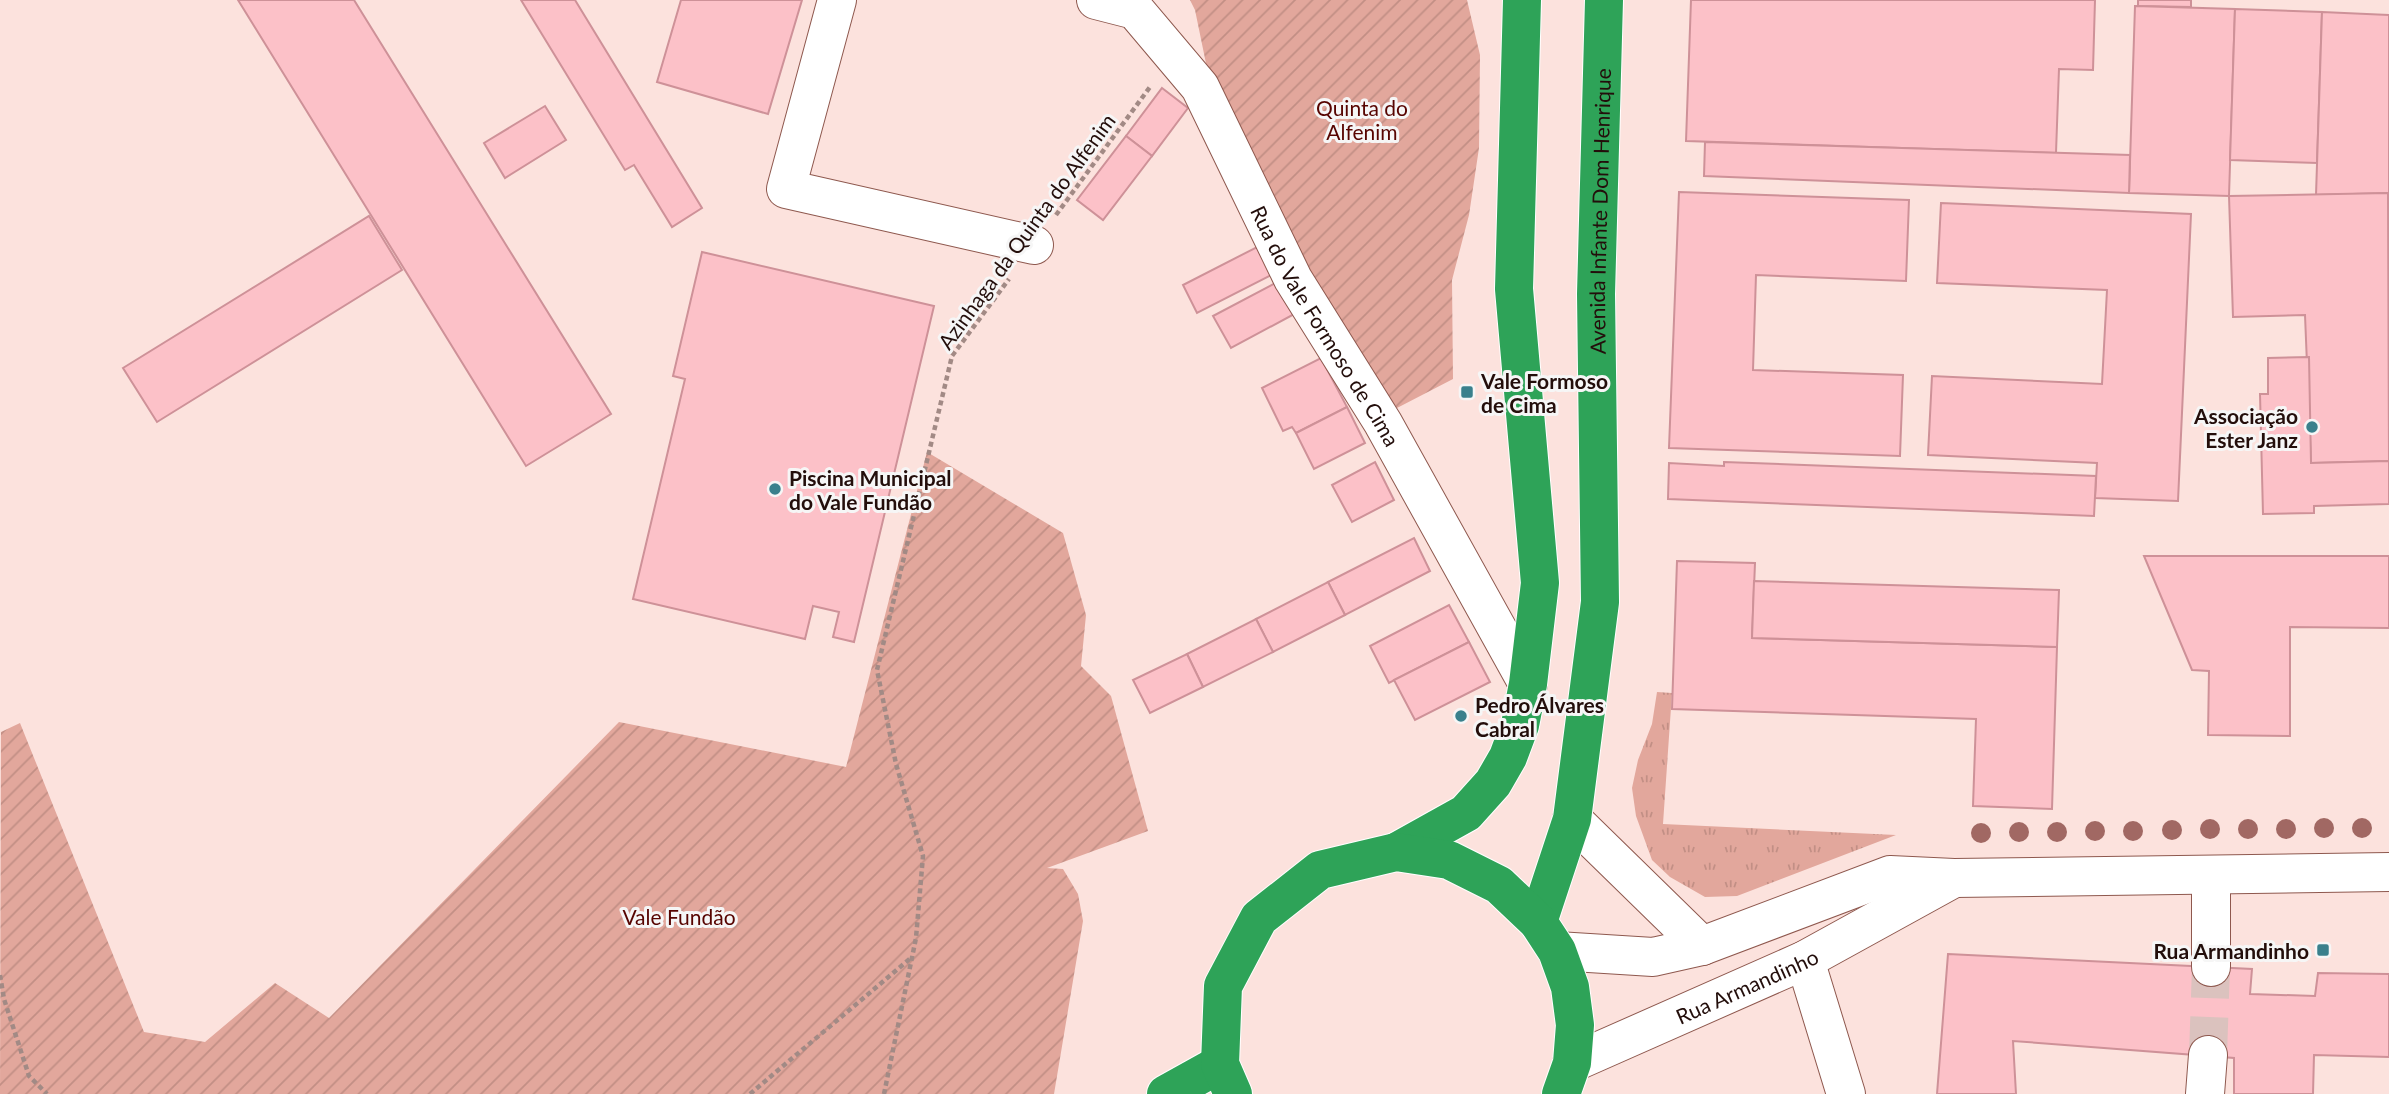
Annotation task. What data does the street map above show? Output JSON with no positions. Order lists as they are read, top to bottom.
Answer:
{
  "streets": {
    "highway": ["Avenida Infante Dom Henrique"],
    "street": ["Rua do Vale Formoso de Cima", "Rua Armandinho"],
    "path": ["Azinhaga da Quinta do Alfenim"]
  },
  "crossings": [
    ["Avenida Infante Dom Henrique", "Rua Armandinho"],
    ["Azinhaga da Quinta do Alfenim", "Rua do Vale Formoso de Cima"]
  ],
  "parks": ["Quinta do Alfenim", "Vale Fundão"],
  "places": {
    "transit": ["Vale Formoso de Cima", "Rua Armandinho"],
    "other": ["Associação Ester Janz", "Piscina Municipal do Vale Fundão", "Pedro Álvares Cabral"]
  }
}
